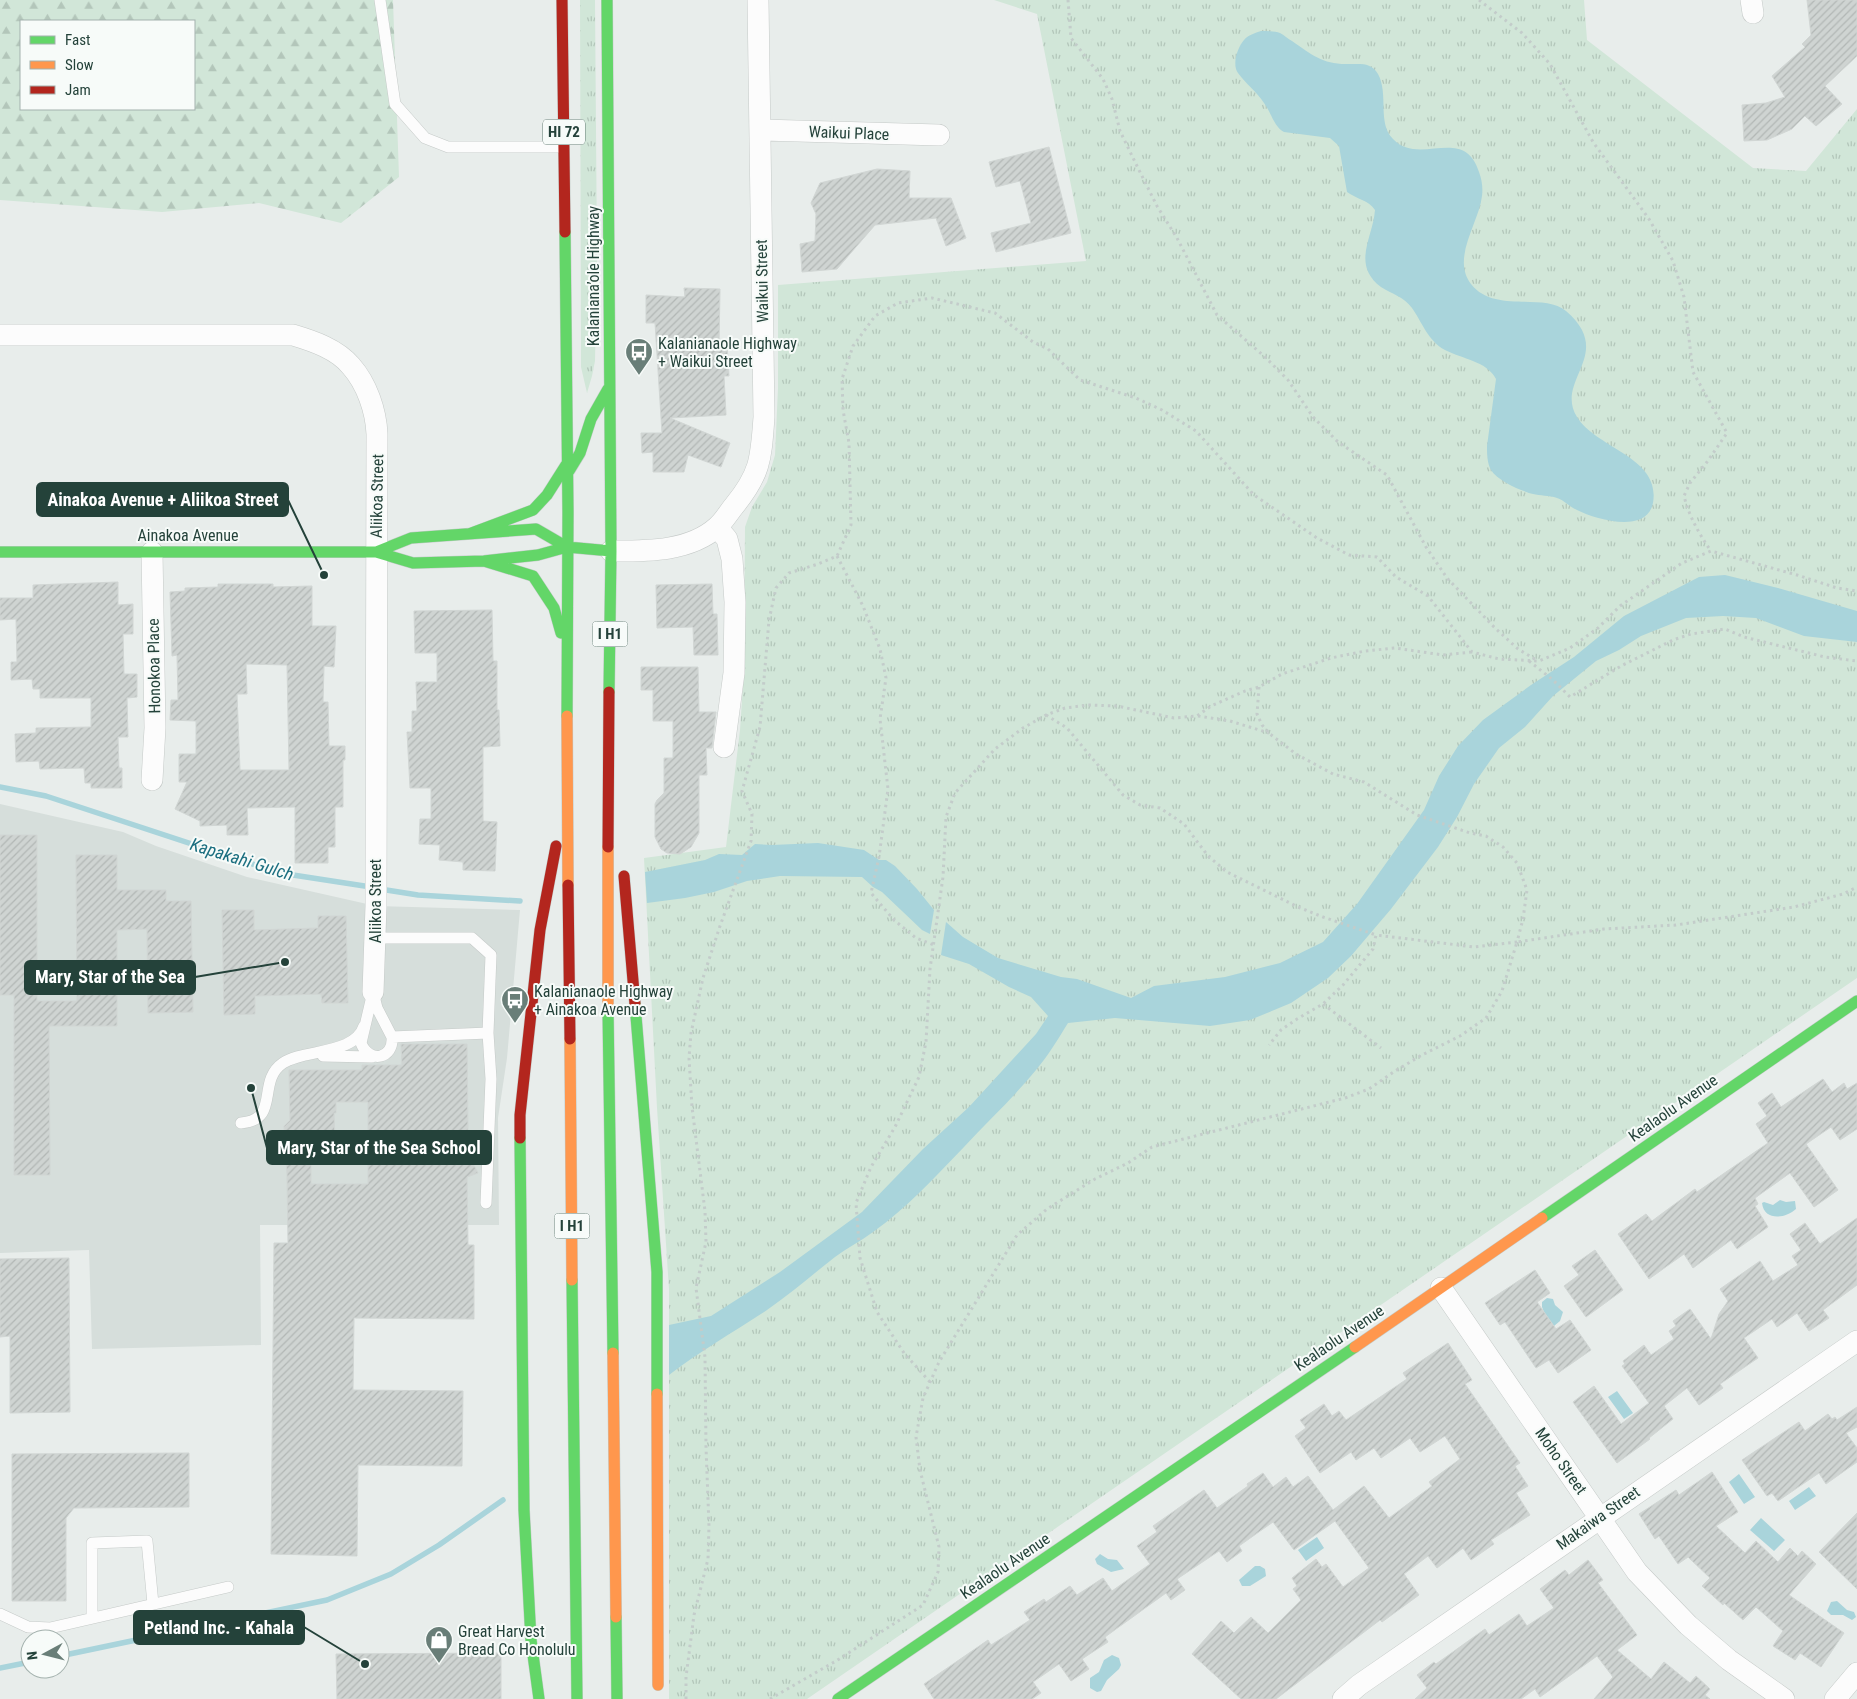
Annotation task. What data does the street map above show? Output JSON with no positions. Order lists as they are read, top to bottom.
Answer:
{
  "streets": {
    "main road": [
      "HI 72",
      "Kalaniana’ole Highway",
      "Ainakoa Avenue",
      "I H1",
      "Kealaolu Avenue"
    ],
    "street": [
      "Waikui Place",
      "Waikui Street",
      "Aliikoa Street",
      "Honokoa Place",
      "Moho Street",
      "Makaiwa Street"
    ]
  },
  "crossings": [
    ["Waikui Place", "Waikui Street"],
    ["Kalaniana’ole Highway", "Waikui Street"],
    ["Kalaniana’ole Highway", "Ainakoa Avenue"],
    ["Kalaniana’ole Highway", "I H1"],
    ["Waikui Street", "Ainakoa Avenue"],
    ["Waikui Street", "I H1"],
    ["Aliikoa Street", "Ainakoa Avenue"],
    ["Ainakoa Avenue", "I H1"],
    ["Ainakoa Avenue", "Honokoa Place"],
    ["Kealaolu Avenue", "Moho Street"],
    ["Moho Street", "Makaiwa Street"]
  ],
  "water": ["Kapakahi Gulch"],
  "places": {
    "bus stop": ["Kalanianaole Highway + Waikui Street", "Kalanianaole Highway + Ainakoa Avenue"],
    "other": [
      "Ainakoa Avenue + Aliikoa Street",
      "Mary, Star of the Sea",
      "Mary, Star of the Sea School",
      "Petland Inc. - Kahala"
    ],
    "shop": ["Great Harvest Bread Co Honolulu"]
  },
  "legend": ["Fast", "Slow", "Jam"],
  "north": "left"
}
